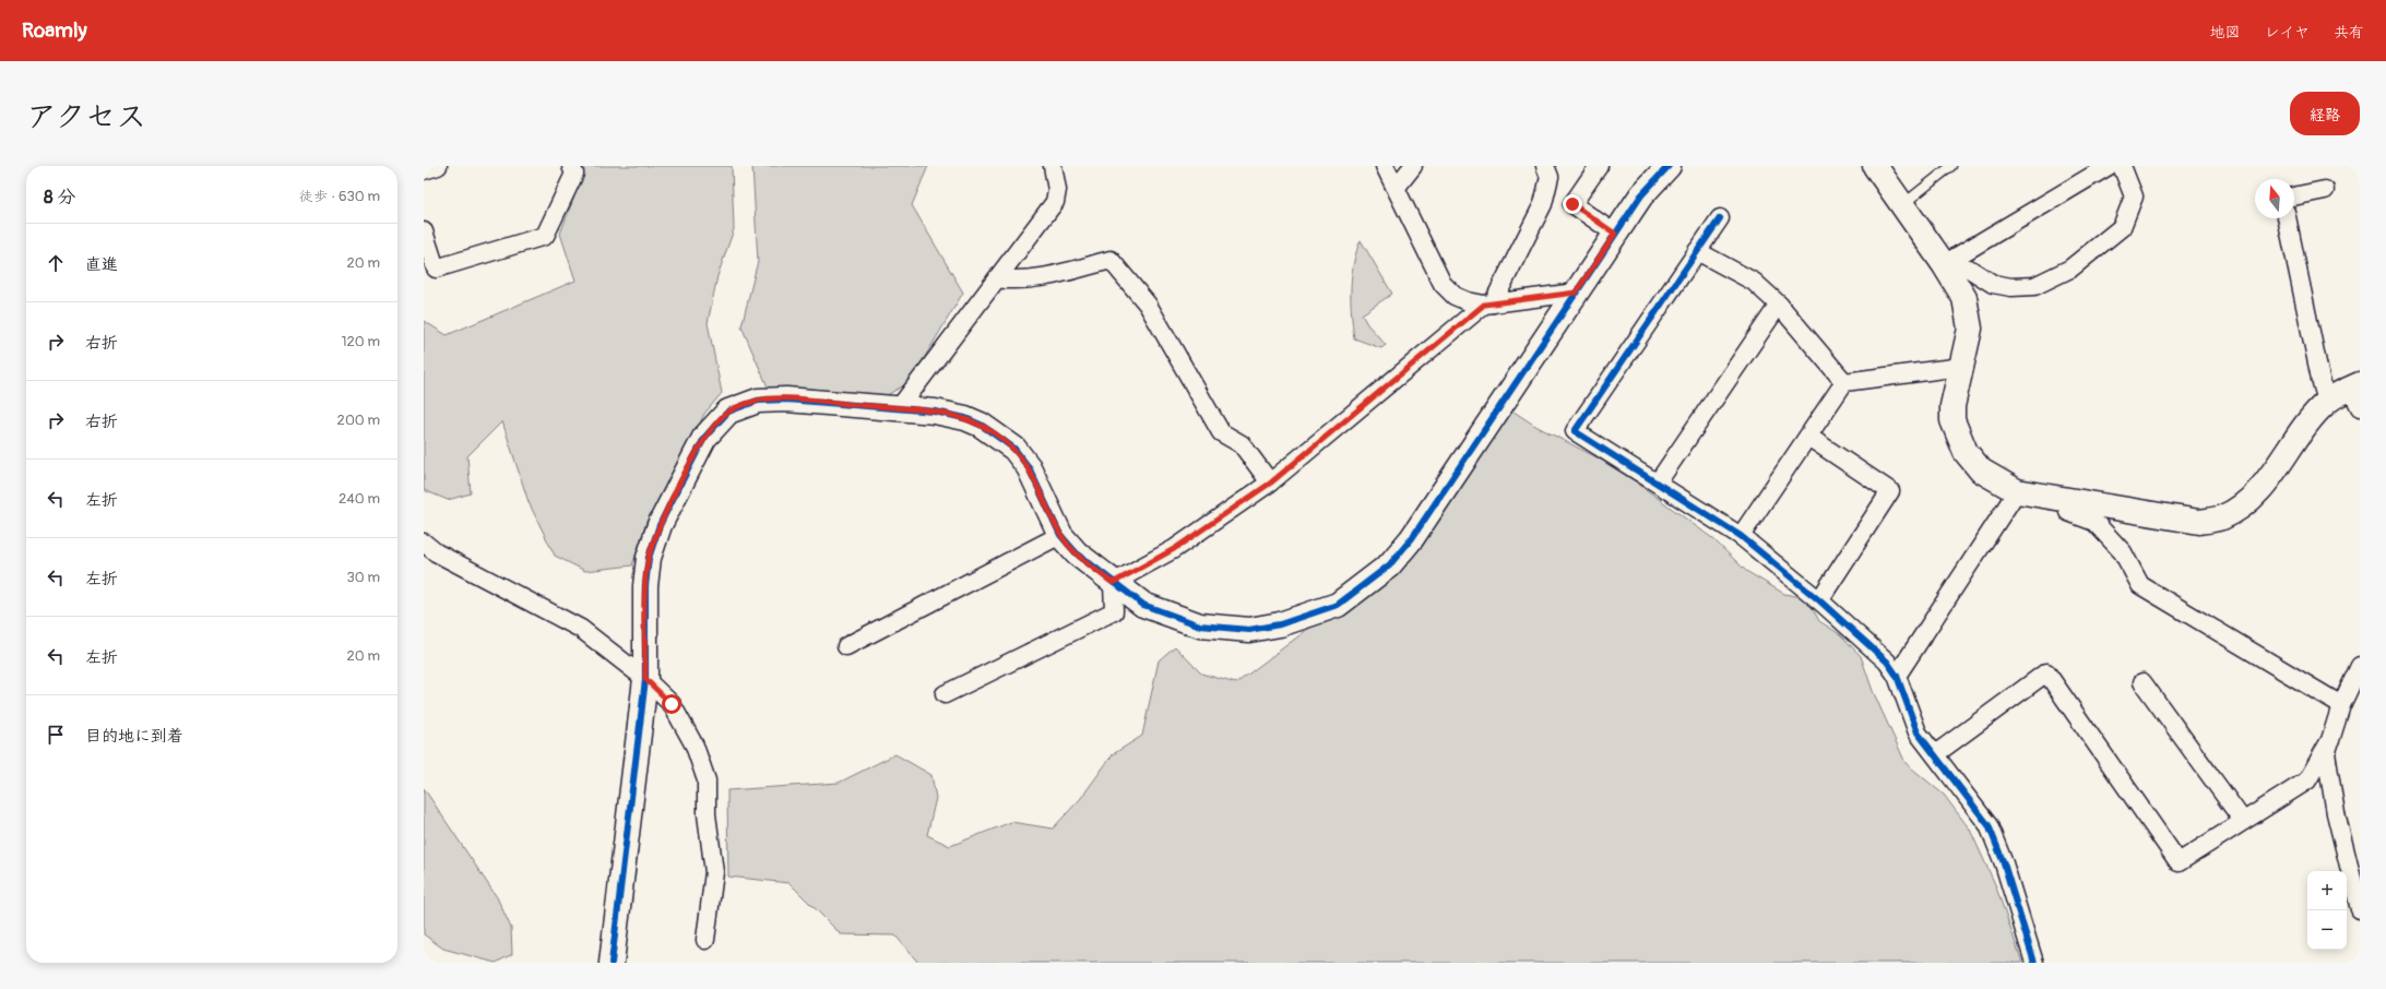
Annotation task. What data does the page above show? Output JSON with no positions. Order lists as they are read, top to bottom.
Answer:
{
  "north": "top",
  "page": {
    "header": "Roamly",
    "nav": ["地図", "レイヤ", "共有"],
    "title": "アクセス",
    "buttons": "経路",
    "heading": ["8 分", "徒歩 · 630 m"],
    "list": [
      ["直進", "20 m"],
      ["右折", "120 m"],
      ["右折", "200 m"],
      ["左折", "240 m"],
      ["左折", "30 m"],
      ["左折", "20 m"],
      "目的地に到着"
    ],
    "map_buttons": ["+", "−"]
  }
}
